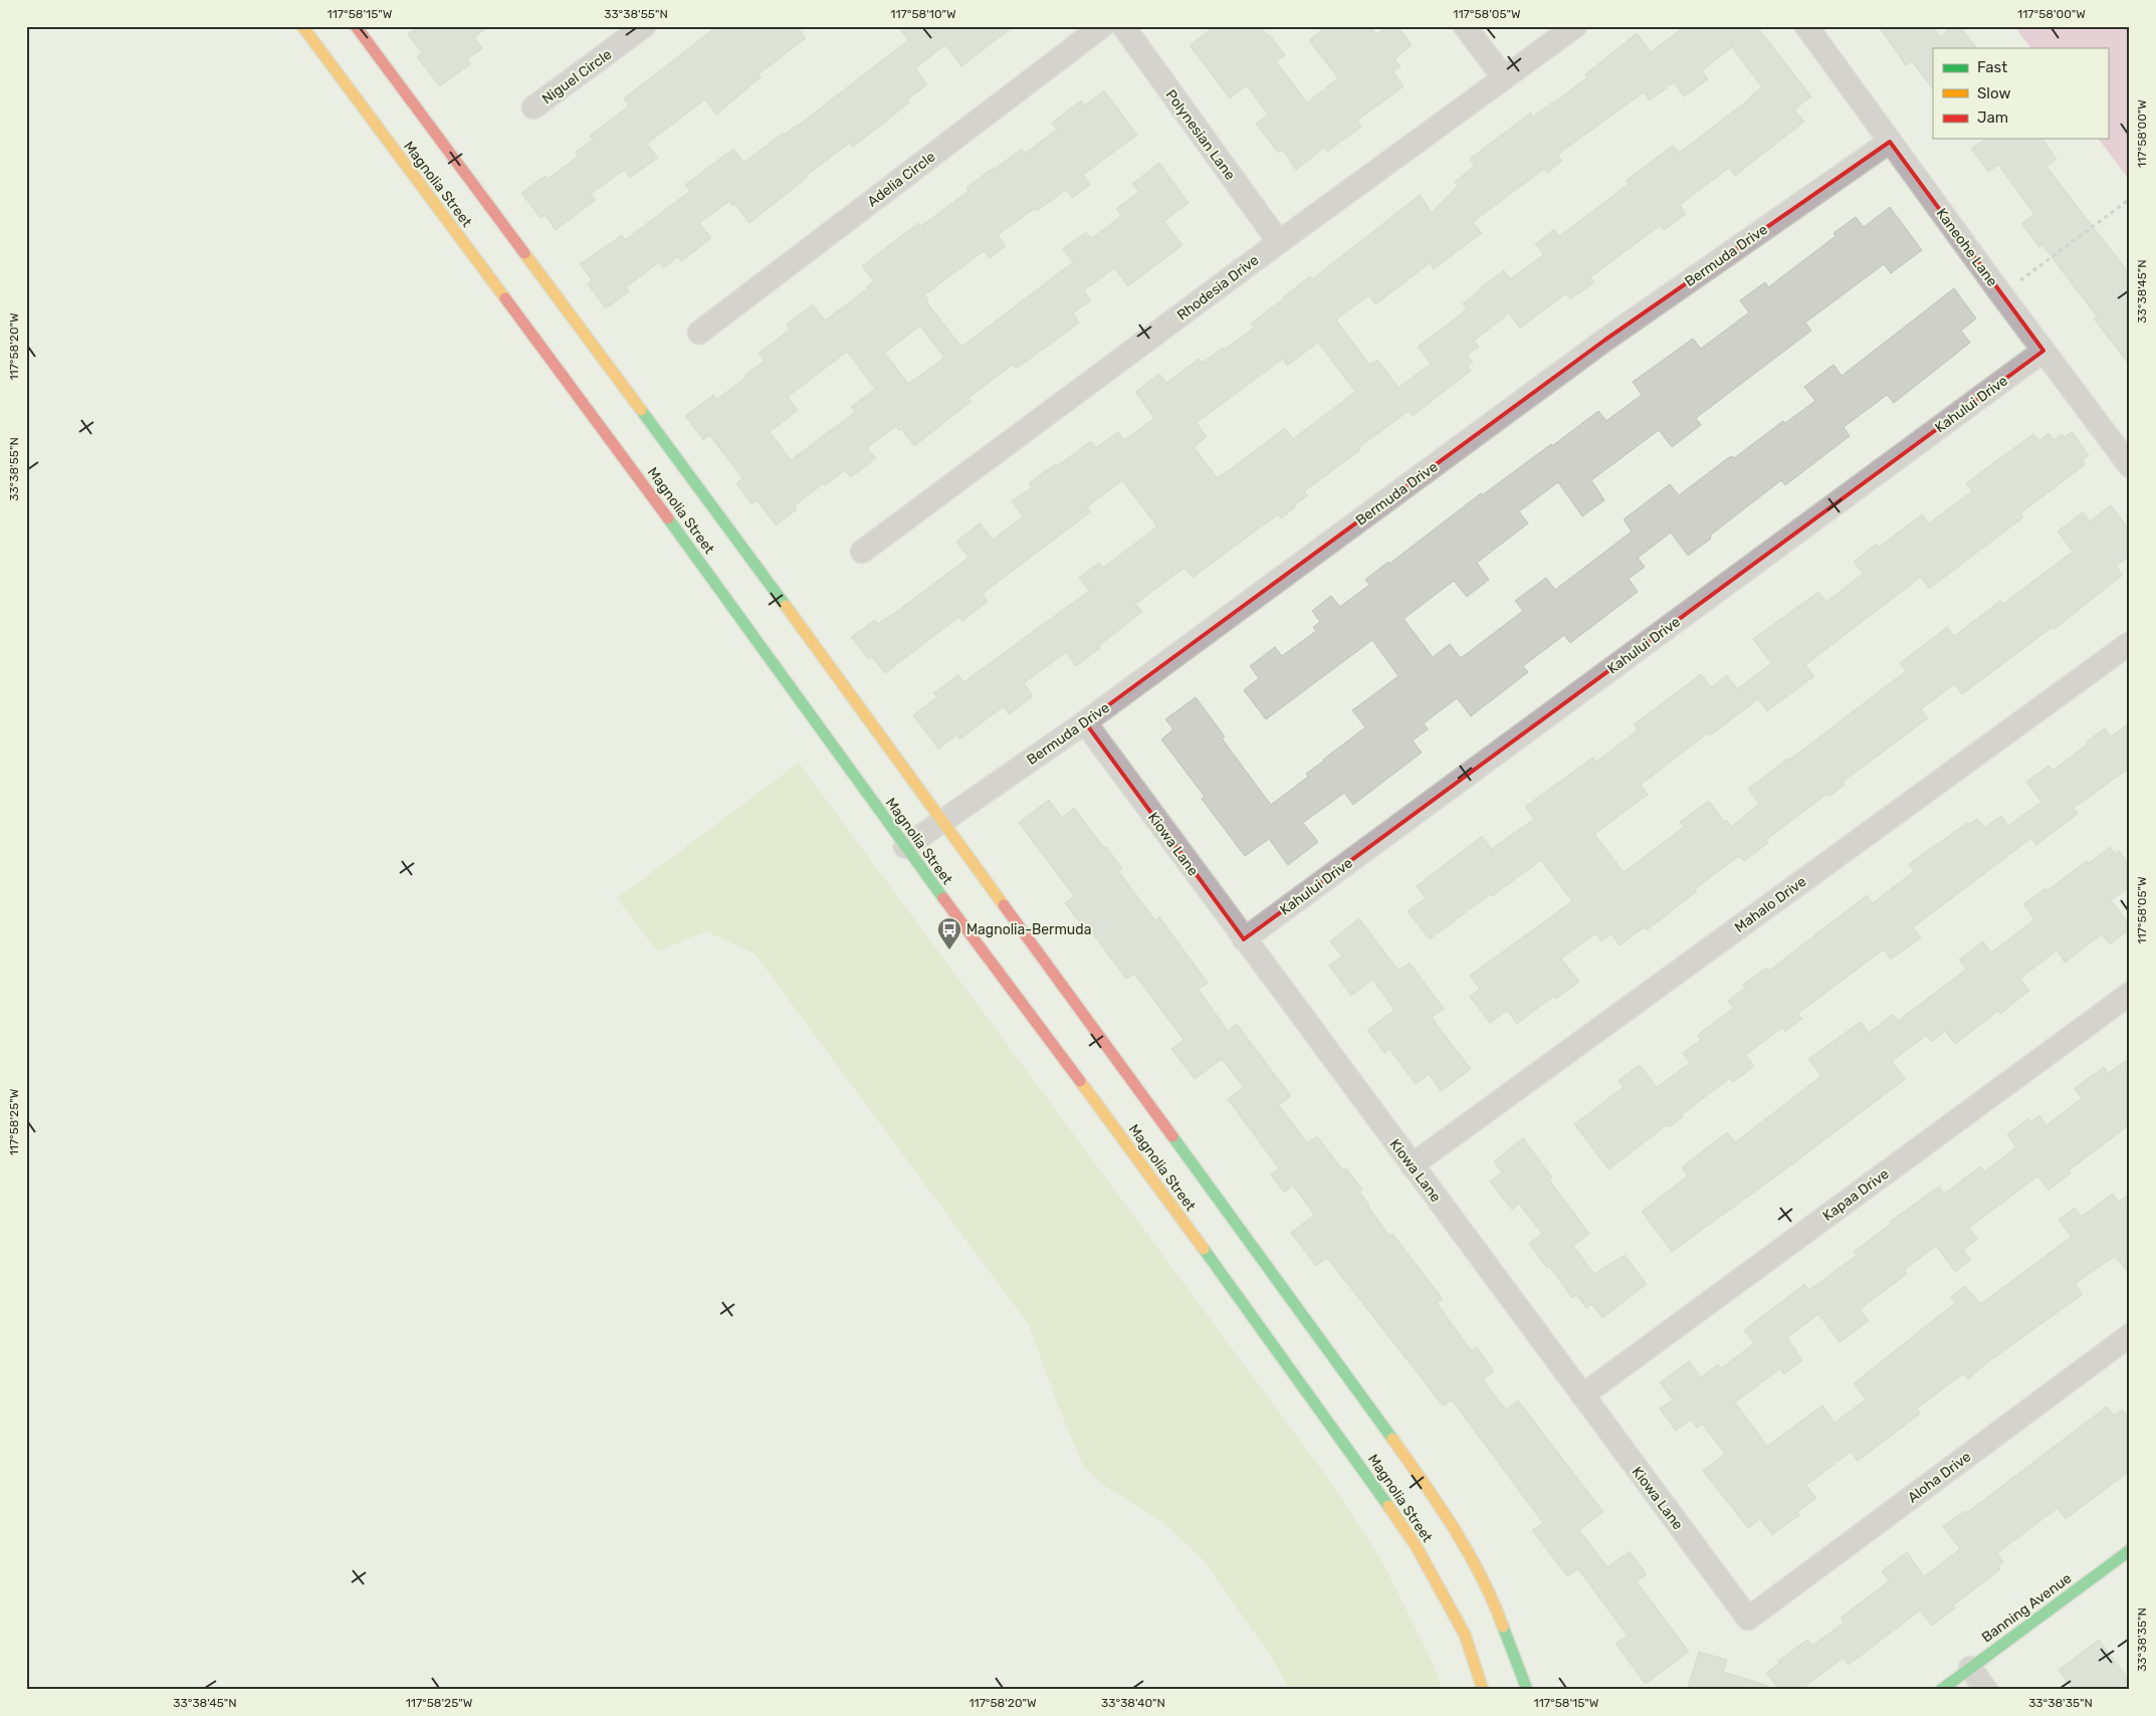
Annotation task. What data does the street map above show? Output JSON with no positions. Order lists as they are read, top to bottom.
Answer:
{
  "streets": {
    "main road": ["Magnolia Street", "Banning Avenue"],
    "street": [
      "Niguel Circle",
      "Polynesian Lane",
      "Adelia Circle",
      "Kaneohe Lane",
      "Bermuda Drive",
      "Rhodesia Drive",
      "Kahului Drive",
      "Kiowa Lane",
      "Mahalo Drive",
      "Kapaa Drive",
      "Aloha Drive"
    ]
  },
  "crossings": [
    ["Polynesian Lane", "Rhodesia Drive"],
    ["Magnolia Street", "Bermuda Drive"],
    ["Kaneohe Lane", "Bermuda Drive"],
    ["Kaneohe Lane", "Kahului Drive"],
    ["Bermuda Drive", "Kiowa Lane"],
    ["Kahului Drive", "Kiowa Lane"],
    ["Kiowa Lane", "Mahalo Drive"],
    ["Kiowa Lane", "Kapaa Drive"],
    ["Kiowa Lane", "Aloha Drive"]
  ],
  "places": {
    "bus stop": ["Magnolia-Bermuda"]
  },
  "legend": ["Fast", "Slow", "Jam"],
  "coordinates": [
    "117°58'15\"W",
    "33°38'55\"N",
    "117°58'10\"W",
    "117°58'05\"W",
    "117°58'00\"W",
    "33°38'45\"N",
    "117°58'20\"W",
    "117°58'25\"W",
    "33°38'35\"N",
    "33°38'40\"N"
  ]
}
